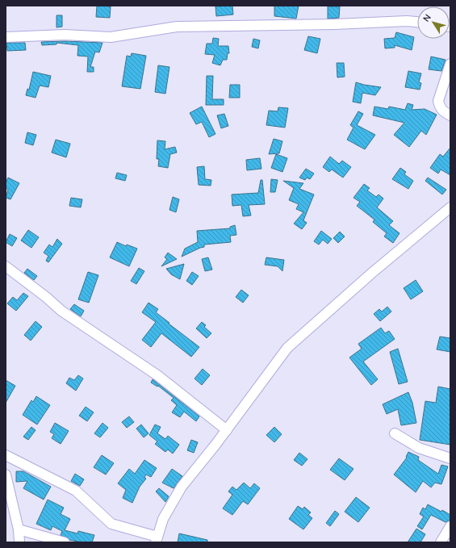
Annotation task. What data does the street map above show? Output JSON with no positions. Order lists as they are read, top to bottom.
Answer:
{
  "north": "top left"
}
